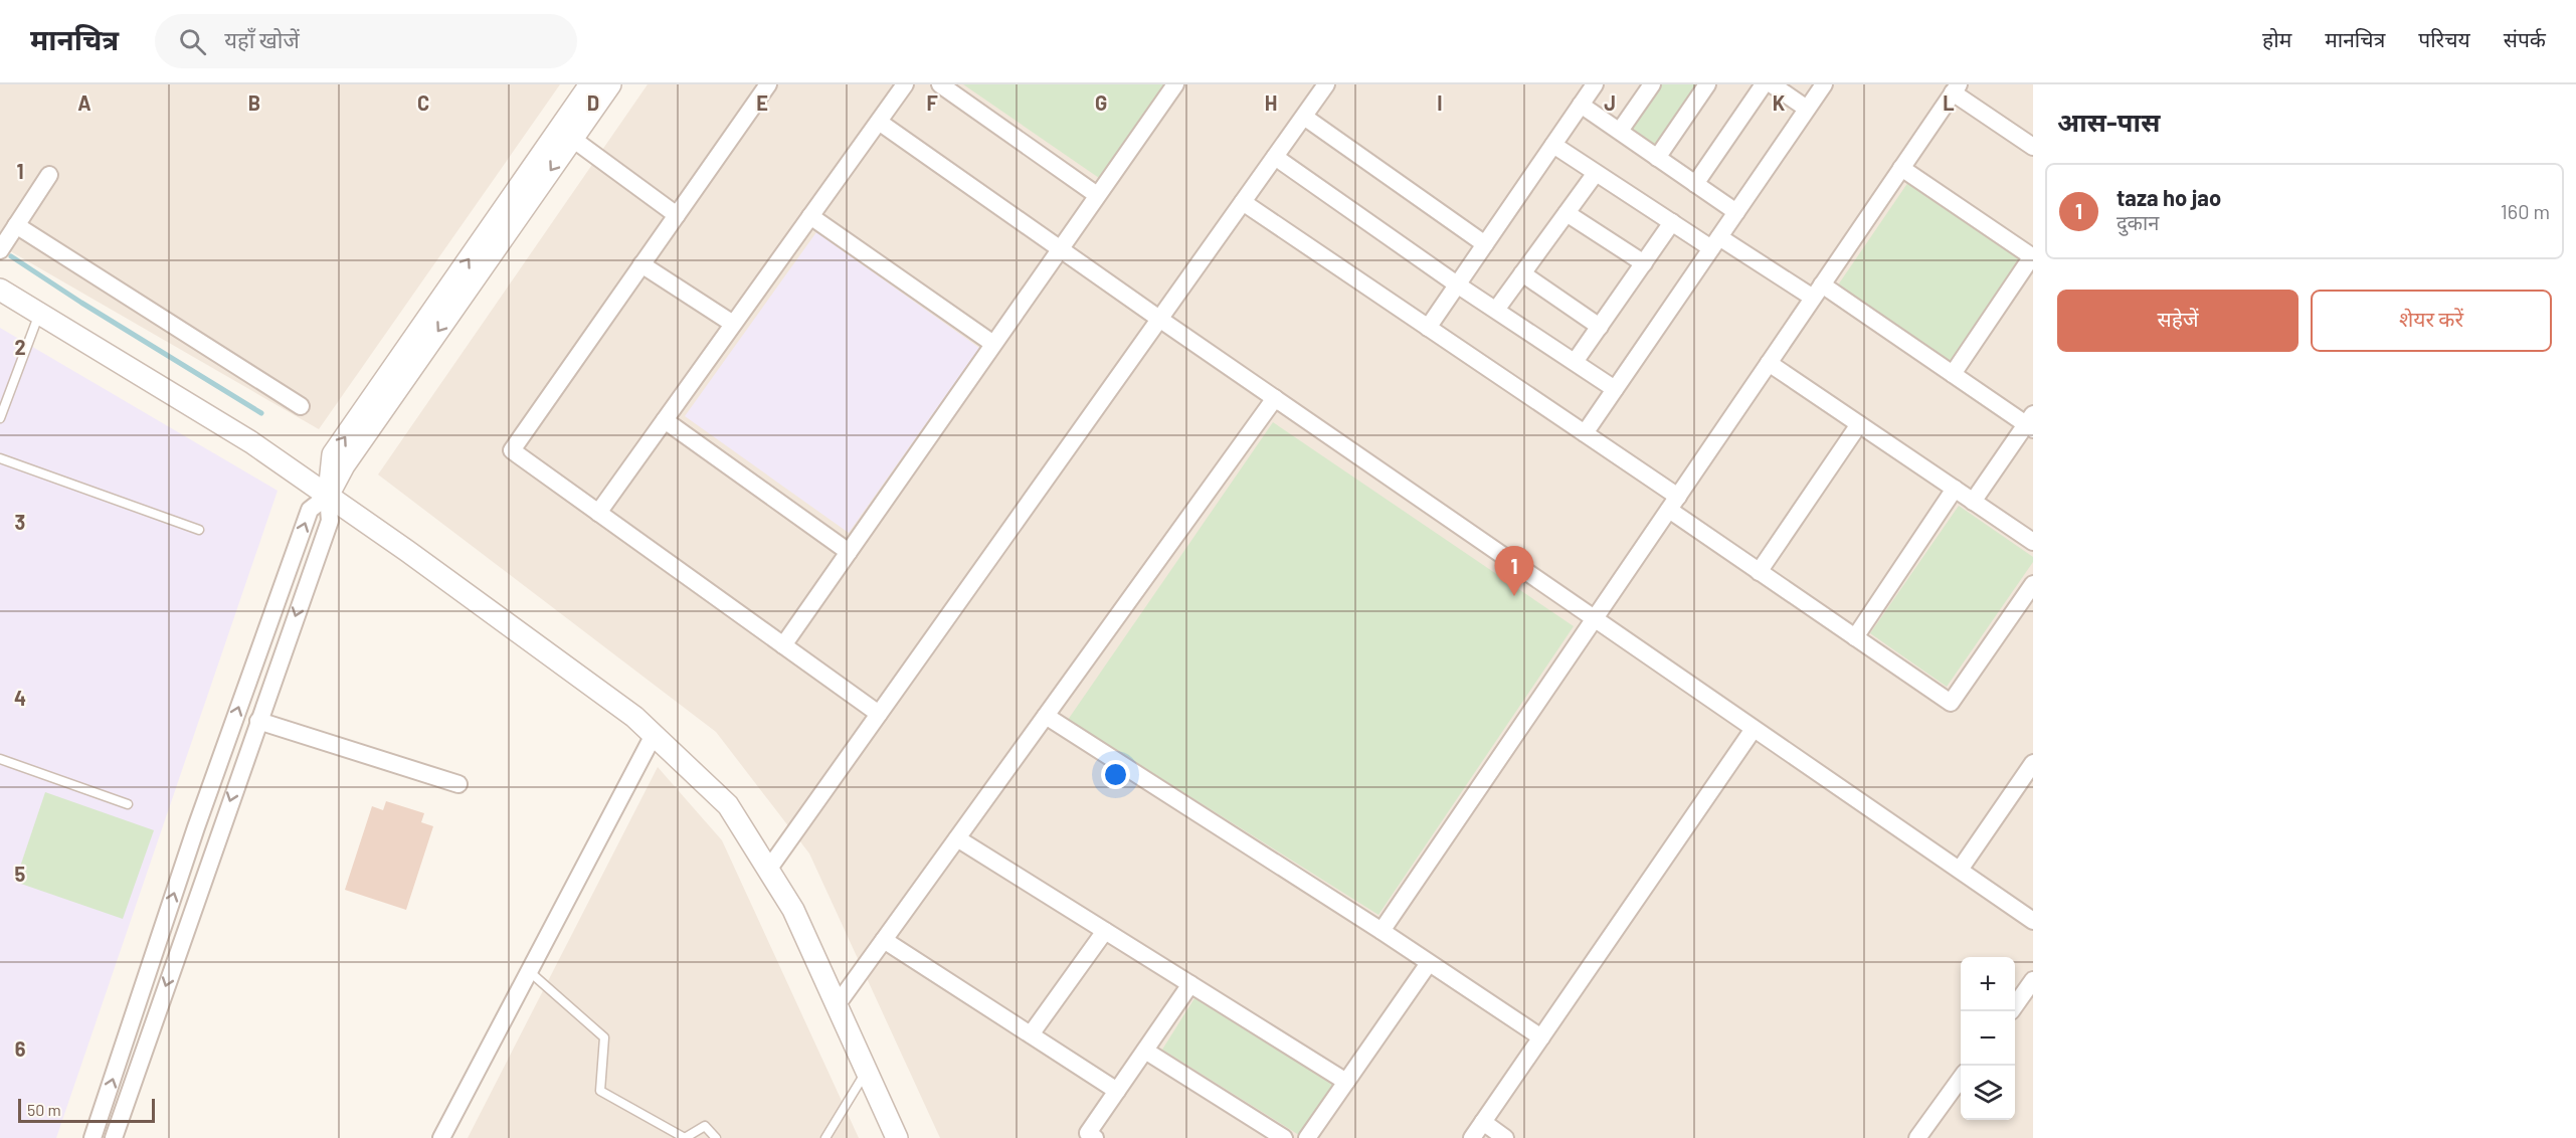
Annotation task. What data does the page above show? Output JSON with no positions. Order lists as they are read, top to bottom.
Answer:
{
  "scale_bar": "50 m",
  "page": {
    "header": "मानचित्र",
    "search": "यहाँ खोजें",
    "nav": [
      "होम",
      "मानचित्र",
      "परिचय",
      "संपर्क"
    ],
    "heading": "आस-पास",
    "list": [
      {
        "mark": "1",
        "name": "taza ho jao",
        "note": "दुकान",
        "value": "160 m"
      }
    ],
    "buttons": ["सहेजें", "शेयर करें"],
    "pins": "1",
    "map_buttons": ["+", "−"],
    "scale": "50 m"
  },
  "grid": {
    "columns": [
      "A",
      "B",
      "C",
      "D",
      "E",
      "F",
      "G",
      "H",
      "I",
      "J",
      "K",
      "L"
    ],
    "rows": [
      "1",
      "2",
      "3",
      "4",
      "5",
      "6"
    ]
  }
}
